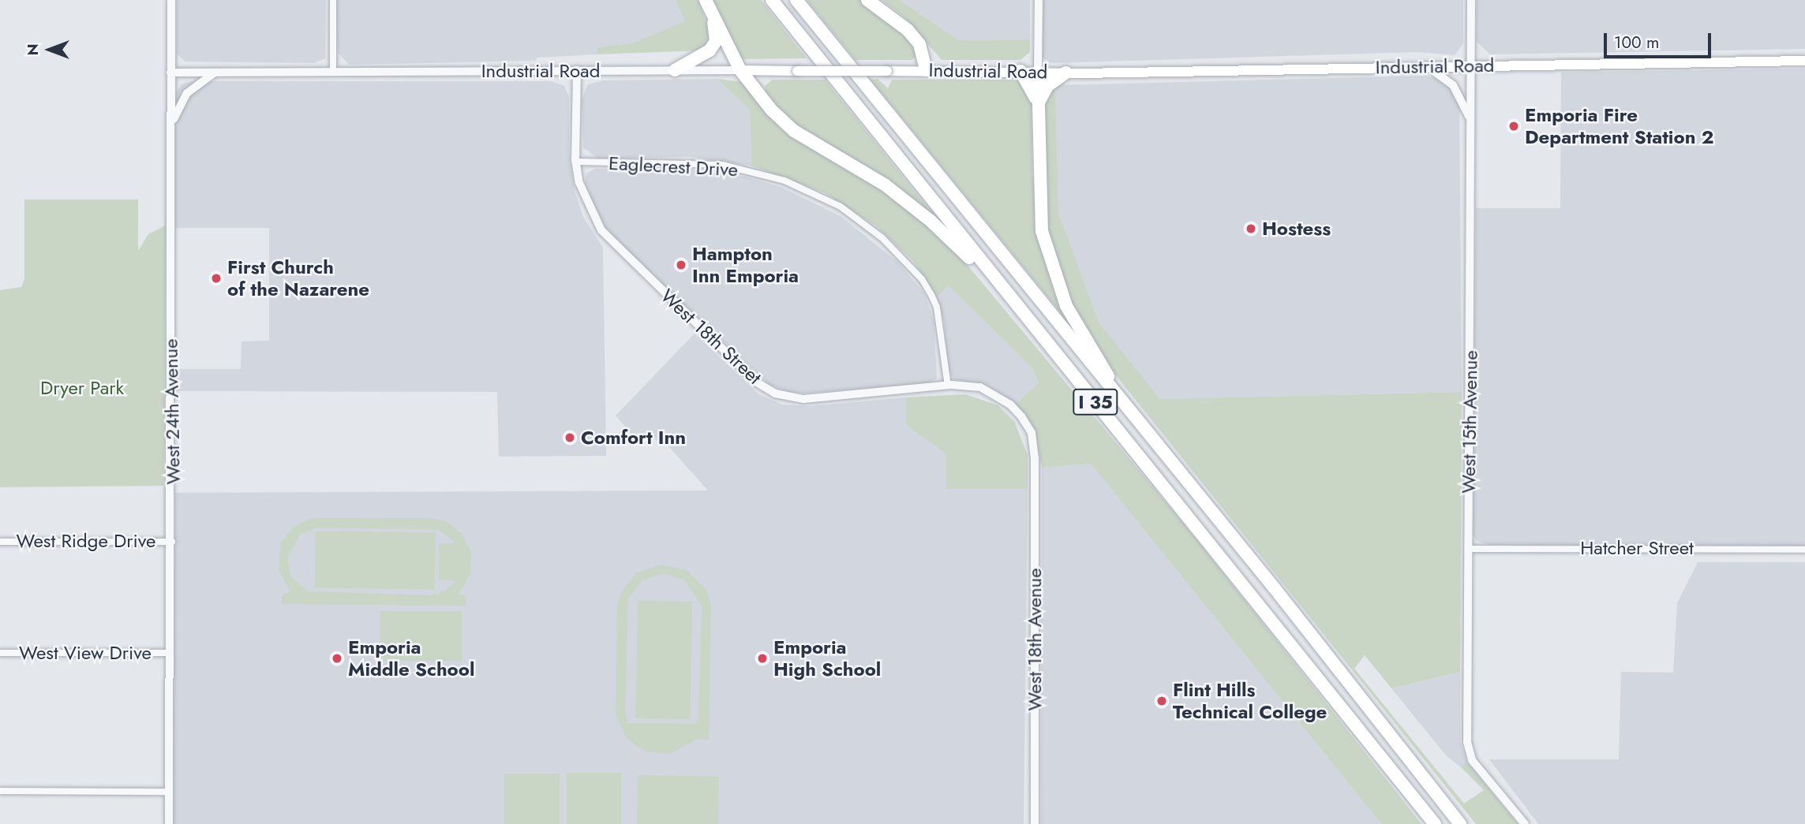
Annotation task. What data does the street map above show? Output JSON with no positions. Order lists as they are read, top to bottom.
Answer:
{
  "streets": {
    "highway": ["I 35"],
    "main road": ["Industrial Road"],
    "street": [
      "Eaglecrest Drive",
      "West 18th Street",
      "West 24th Avenue",
      "West 15th Avenue",
      "West Ridge Drive",
      "Hatcher Street",
      "West 18th Avenue",
      "West View Drive"
    ]
  },
  "crossings": [
    ["Industrial Road", "West 18th Street"],
    ["Industrial Road", "West 24th Avenue"],
    ["Industrial Road", "West 15th Avenue"],
    ["Eaglecrest Drive", "West 18th Street"],
    ["West 18th Street", "West 18th Avenue"],
    ["West 24th Avenue", "West Ridge Drive"],
    ["West 24th Avenue", "West View Drive"],
    ["West 15th Avenue", "Hatcher Street"]
  ],
  "parks": ["Dryer Park"],
  "places": [
    "Emporia Fire Department Station 2",
    "Hostess",
    "Hampton Inn Emporia",
    "First Church of the Nazarene",
    "Comfort Inn",
    "Emporia Middle School",
    "Emporia High School",
    "Flint Hills Technical College"
  ],
  "scale_bar": "100 m",
  "north": "left"
}
